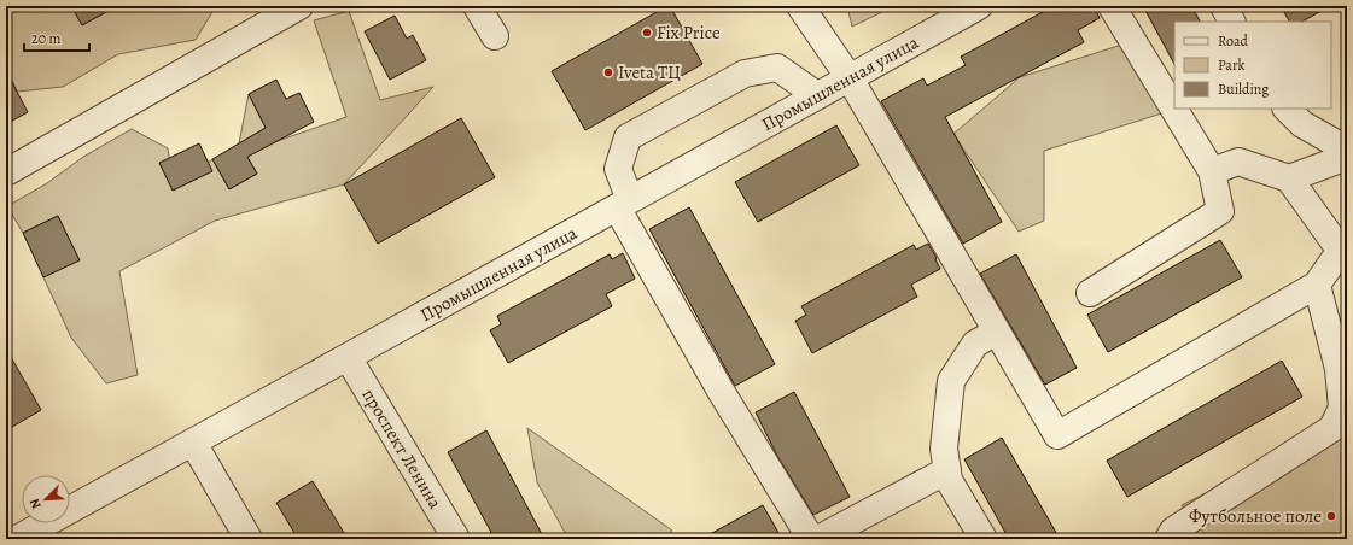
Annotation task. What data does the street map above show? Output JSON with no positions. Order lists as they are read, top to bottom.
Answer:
{
  "streets": {
    "street": ["Промышленная улица", "проспект Ленина"]
  },
  "crossings": [
    ["Промышленная улица", "проспект Ленина"]
  ],
  "places": ["Fix Price", "Iveta ТЦ", "Футбольное поле"],
  "legend": ["Road", "Park", "Building"],
  "scale_bar": "20 m",
  "north": "bottom left"
}
